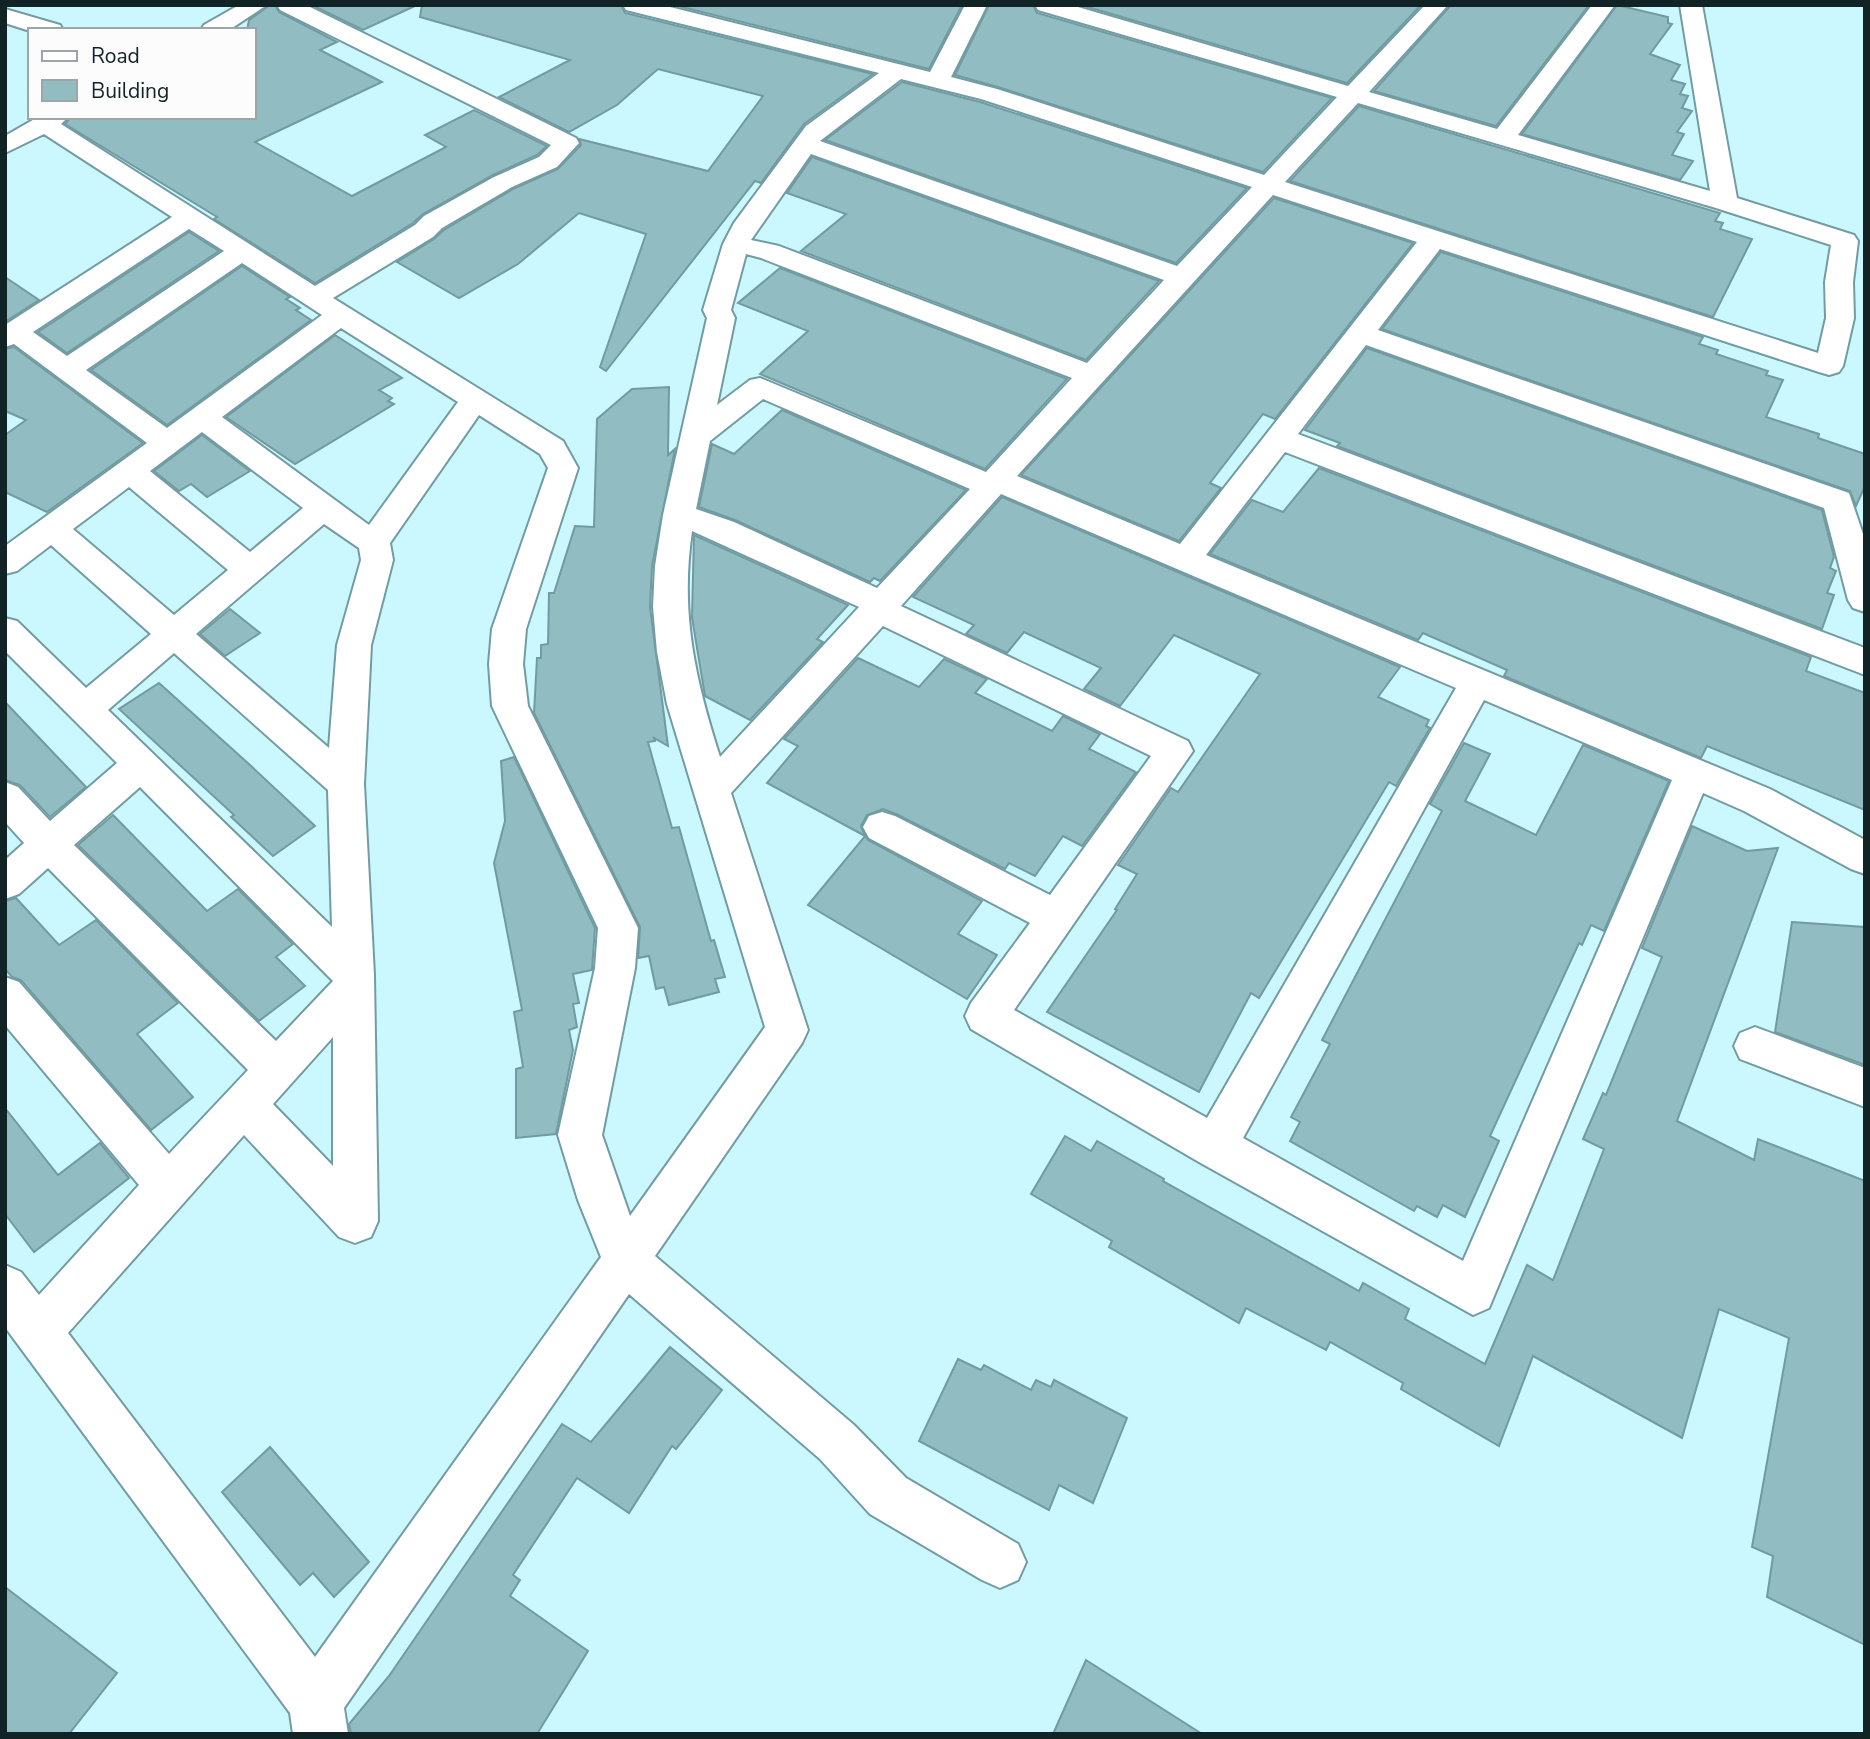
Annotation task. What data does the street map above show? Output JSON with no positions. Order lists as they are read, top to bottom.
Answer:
{
  "legend": ["Road", "Building"]
}
